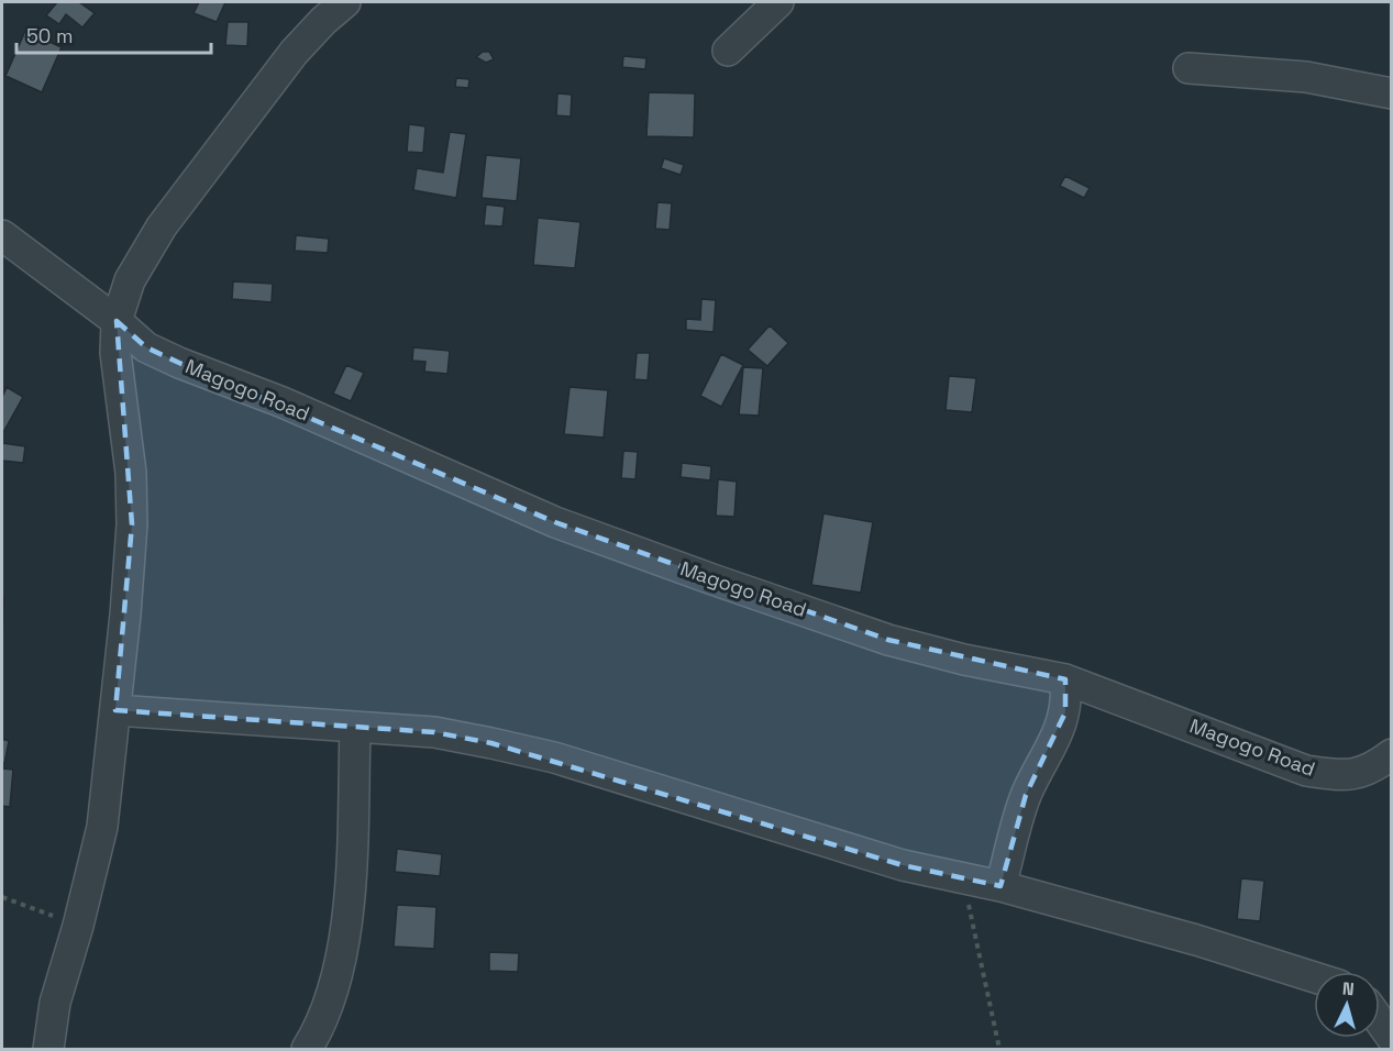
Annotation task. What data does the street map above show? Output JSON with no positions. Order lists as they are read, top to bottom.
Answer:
{
  "streets": {
    "street": ["Magogo Road"]
  },
  "scale_bar": "50 m",
  "north": "top"
}
